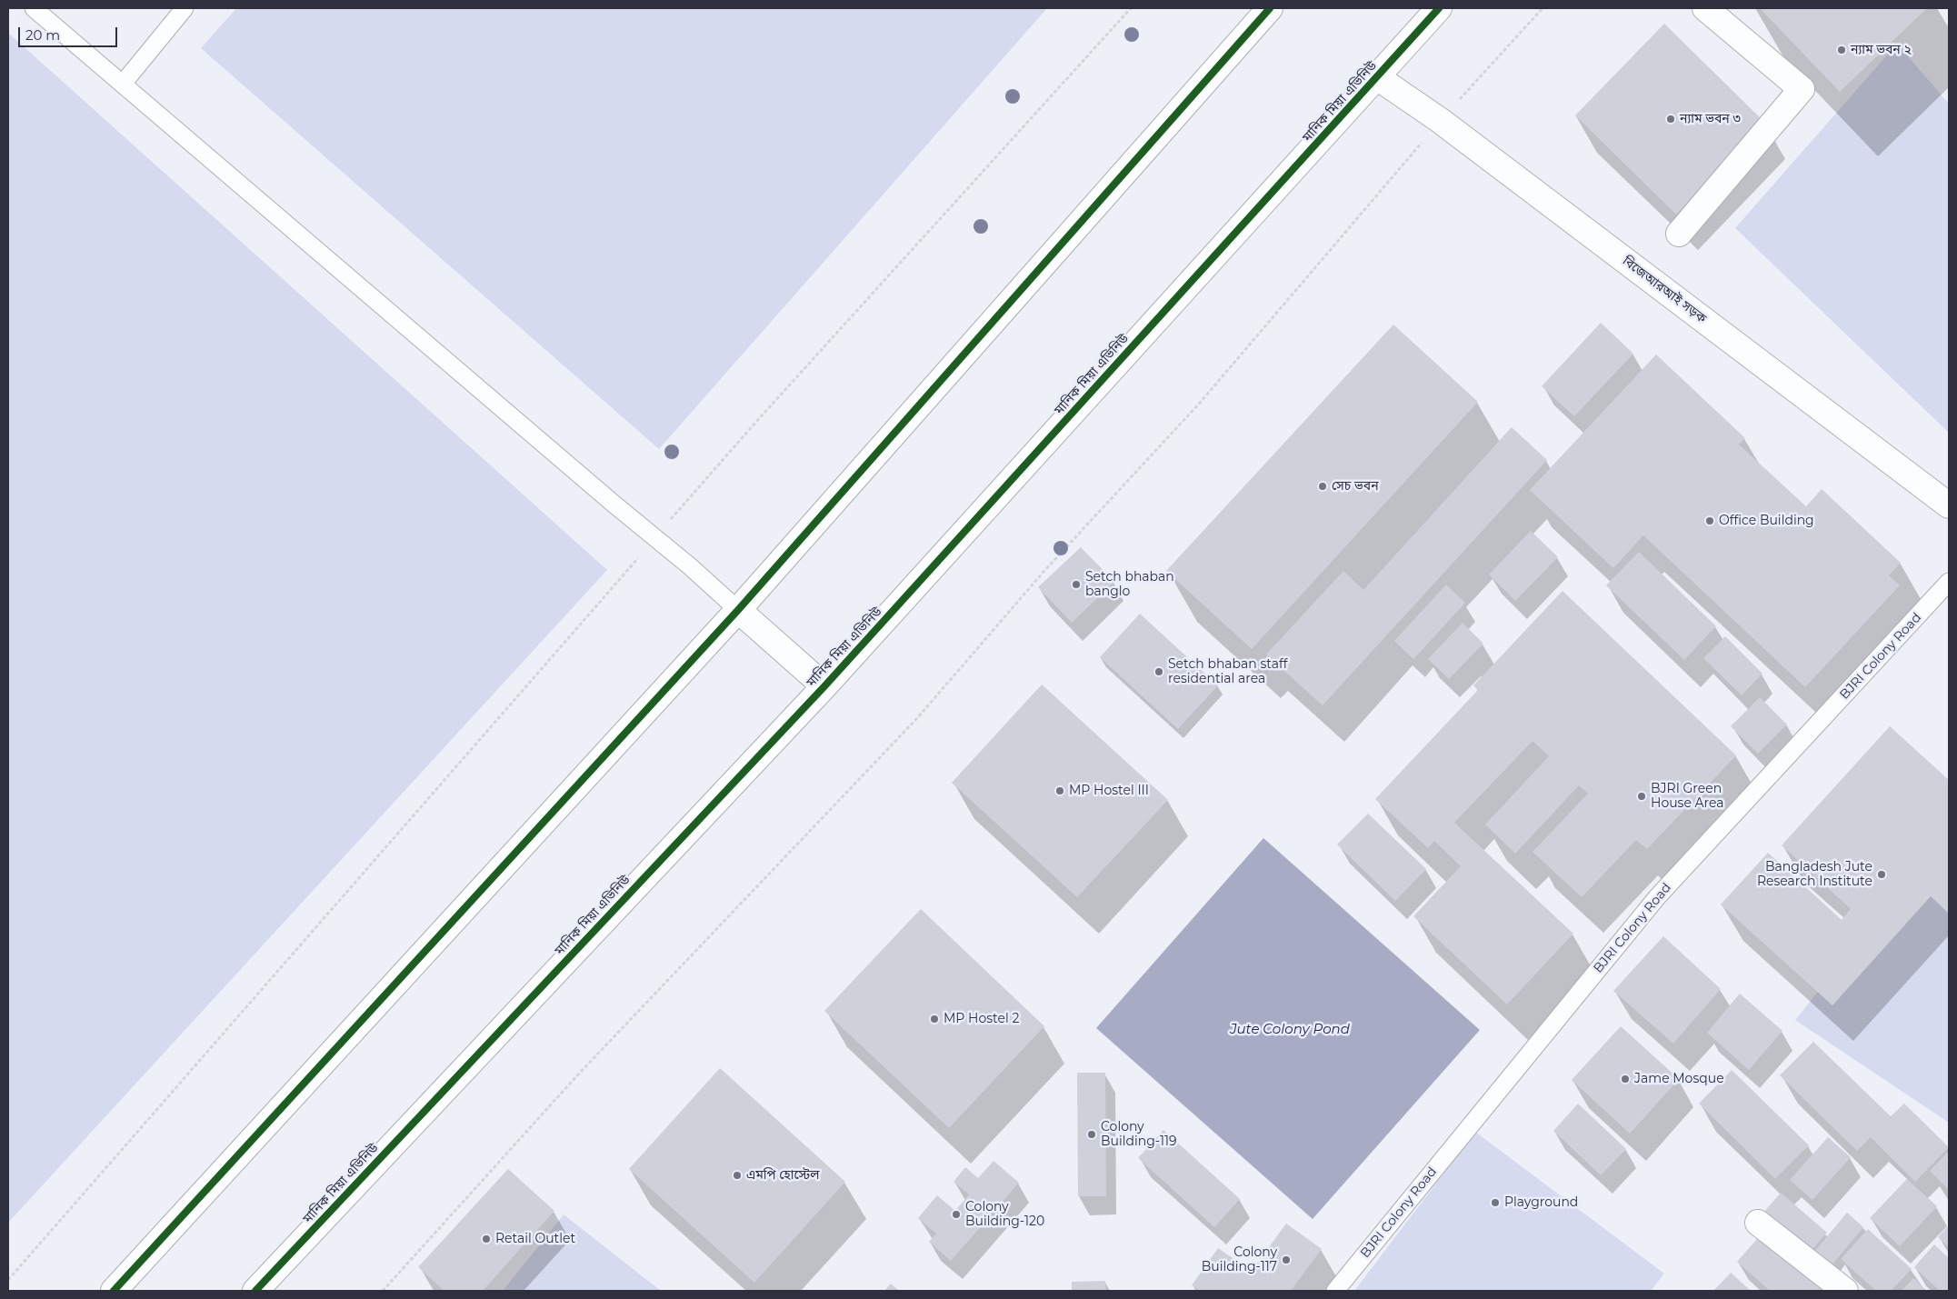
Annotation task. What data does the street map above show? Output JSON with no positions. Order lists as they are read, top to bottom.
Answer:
{
  "streets": {
    "main road": ["মানিক মিয়া এভিনিউ", "বিজেআরআই সড়ক"],
    "lane": ["BJRI Colony Road"]
  },
  "crossings": [
    ["মানিক মিয়া এভিনিউ", "বিজেআরআই সড়ক"]
  ],
  "water": ["Jute Colony Pond"],
  "places": [
    "ন্যাম ভবন ২",
    "ন্যাম ভবন ৩",
    "সেচ ভবন",
    "Office Building",
    "Setch bhaban banglo",
    "Setch bhaban staff residential area",
    "MP Hostel III",
    "BJRI Green House Area",
    "Bangladesh Jute Research Institute",
    "MP Hostel 2",
    "Jame Mosque",
    "Colony Building-119",
    "এমপি হোস্টেল",
    "Playground",
    "Colony Building-120",
    "Retail Outlet",
    "Colony Building-117"
  ],
  "scale_bar": "20 m"
}
